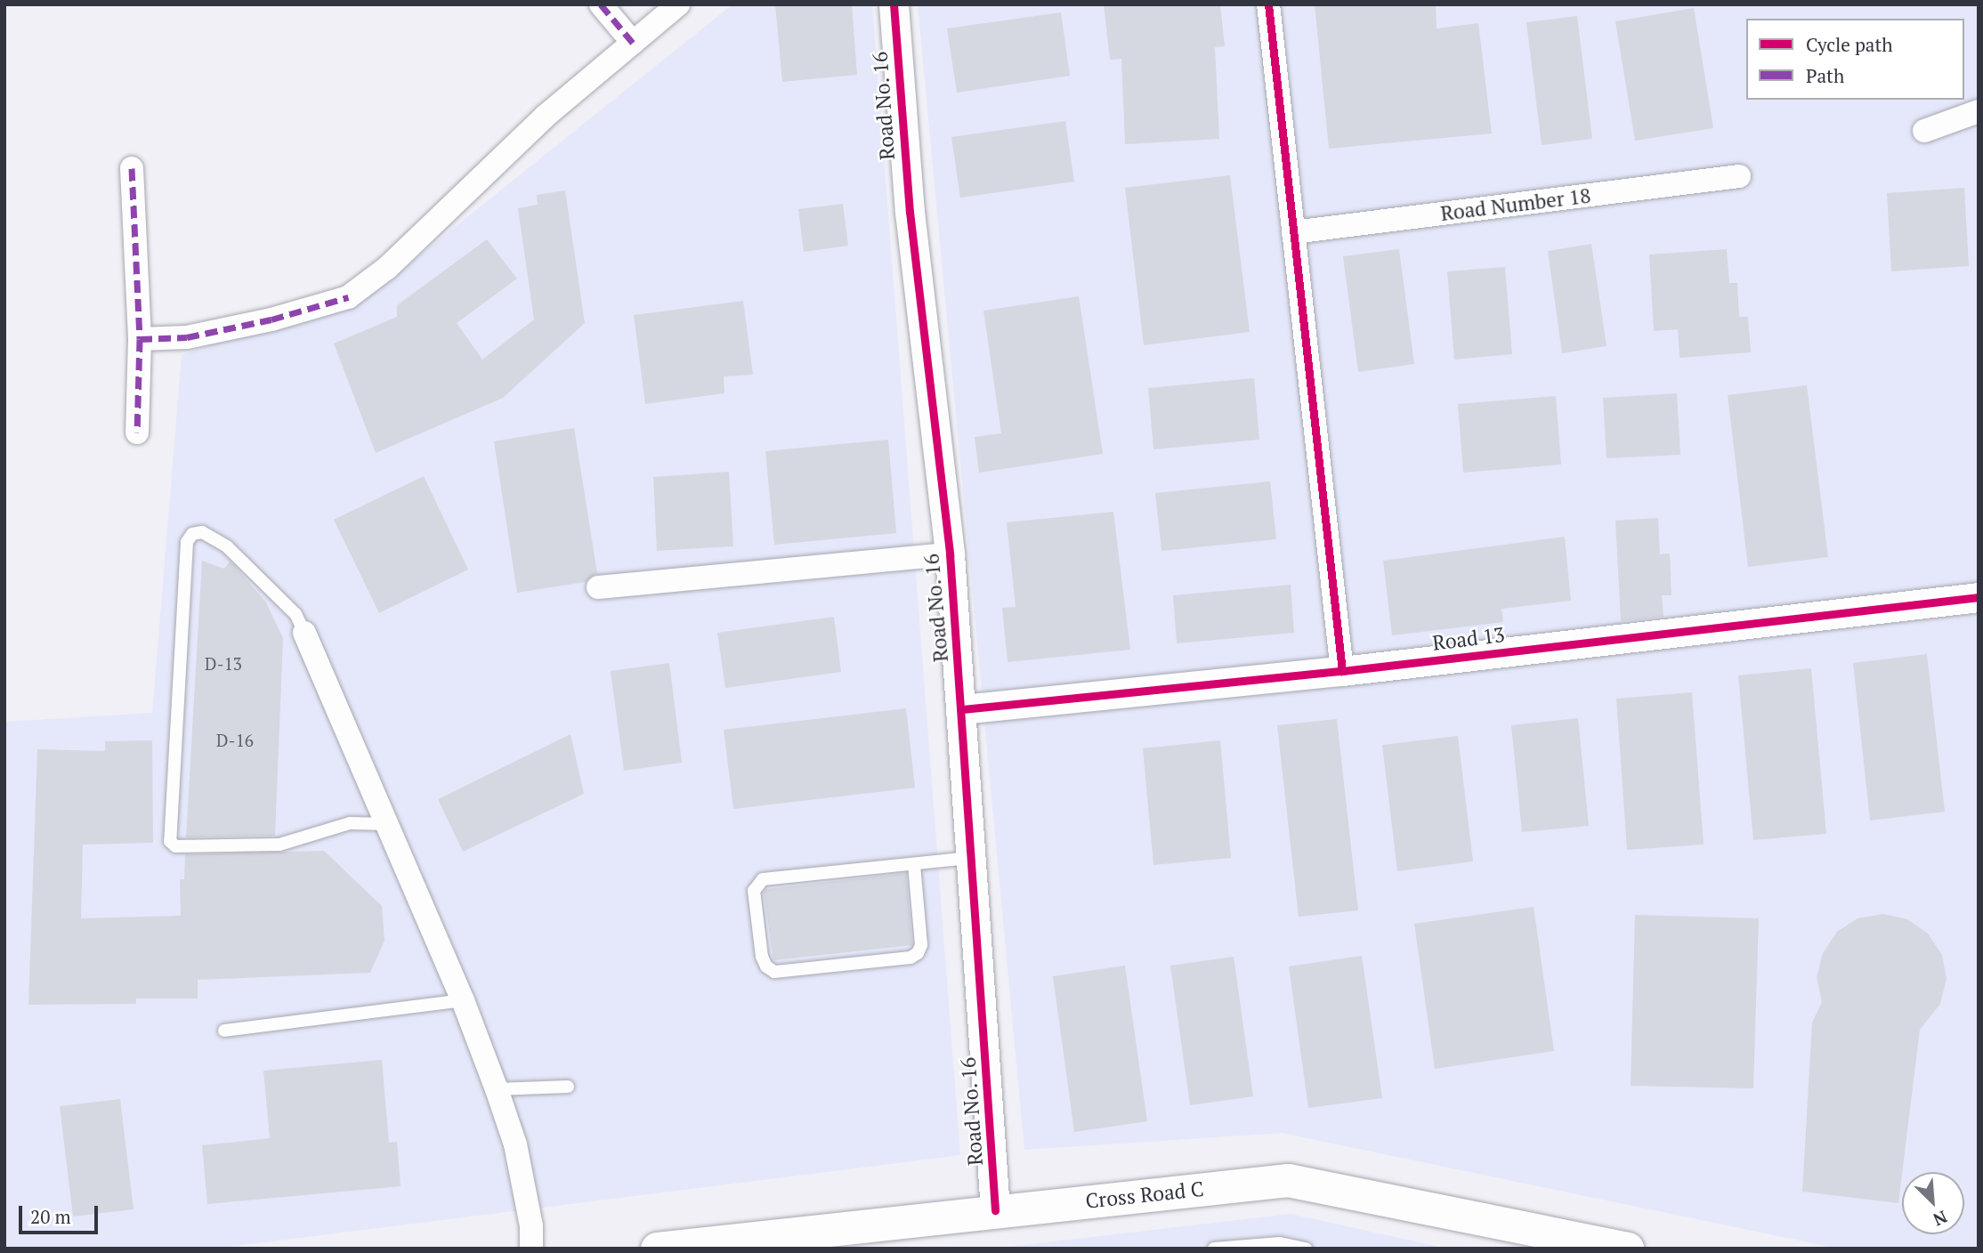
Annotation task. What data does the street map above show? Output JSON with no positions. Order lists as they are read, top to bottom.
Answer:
{
  "streets": {
    "main road": ["Cross Road C"],
    "street": ["Road No. 16", "Road Number 18", "Road 13"]
  },
  "crossings": [
    ["Road No. 16", "Road 13"],
    ["Road No. 16", "Cross Road C"]
  ],
  "house_numbers": ["D-13", "D-16"],
  "legend": ["Cycle path", "Path"],
  "scale_bar": "20 m",
  "north": "bottom right"
}
